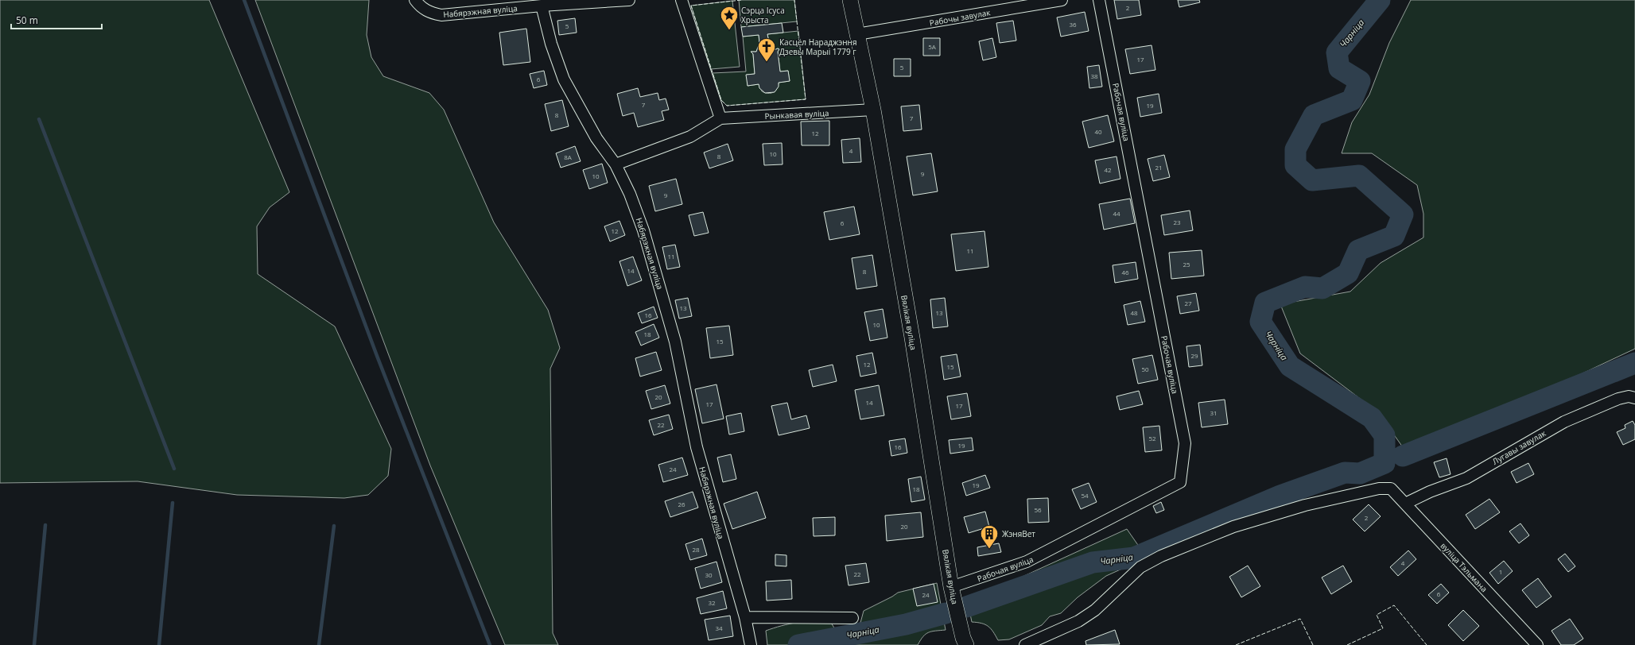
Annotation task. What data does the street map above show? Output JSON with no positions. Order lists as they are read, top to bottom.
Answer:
{
  "streets": {
    "main road": ["Вялікая вуліца"],
    "street": [
      "Набярэжная вуліца",
      "Рабочы завулак",
      "Рабочая вуліца",
      "Рынкавая вуліца",
      "Лугавы завулак",
      "вуліца Тэльмана"
    ]
  },
  "crossings": [
    ["Набярэжная вуліца", "Рынкавая вуліца"],
    ["Рабочы завулак", "Вялікая вуліца"],
    ["Рабочая вуліца", "Вялікая вуліца"],
    ["Рынкавая вуліца", "Вялікая вуліца"],
    ["Лугавы завулак", "вуліца Тэльмана"]
  ],
  "water": ["Чарніца"],
  "places": {
    "place": ["Сэрца Ісуса Хрыста"],
    "church": ["Касцёл Нараджэння Дзевы Марыі 1779 г"],
    "building": ["ЖэняВет"]
  },
  "house_numbers": [
    "2",
    "36",
    "5",
    "5А",
    "17",
    "5",
    "38",
    "6",
    "7",
    "19",
    "8",
    "7",
    "40",
    "12",
    "4",
    "10",
    "8",
    "8А",
    "21",
    "42",
    "9",
    "10",
    "9",
    "44",
    "23",
    "6",
    "12",
    "11",
    "11",
    "25",
    "14",
    "8",
    "46",
    "27",
    "13",
    "13",
    "48",
    "16",
    "10",
    "18",
    "15",
    "29",
    "12",
    "15",
    "50",
    "20",
    "14",
    "17",
    "17",
    "31",
    "22",
    "52",
    "19",
    "16",
    "24",
    "19",
    "18",
    "54",
    "26",
    "56",
    "2",
    "20",
    "28",
    "4",
    "1",
    "22",
    "30",
    "6",
    "24",
    "32",
    "34"
  ],
  "scale_bar": "50 m"
}
